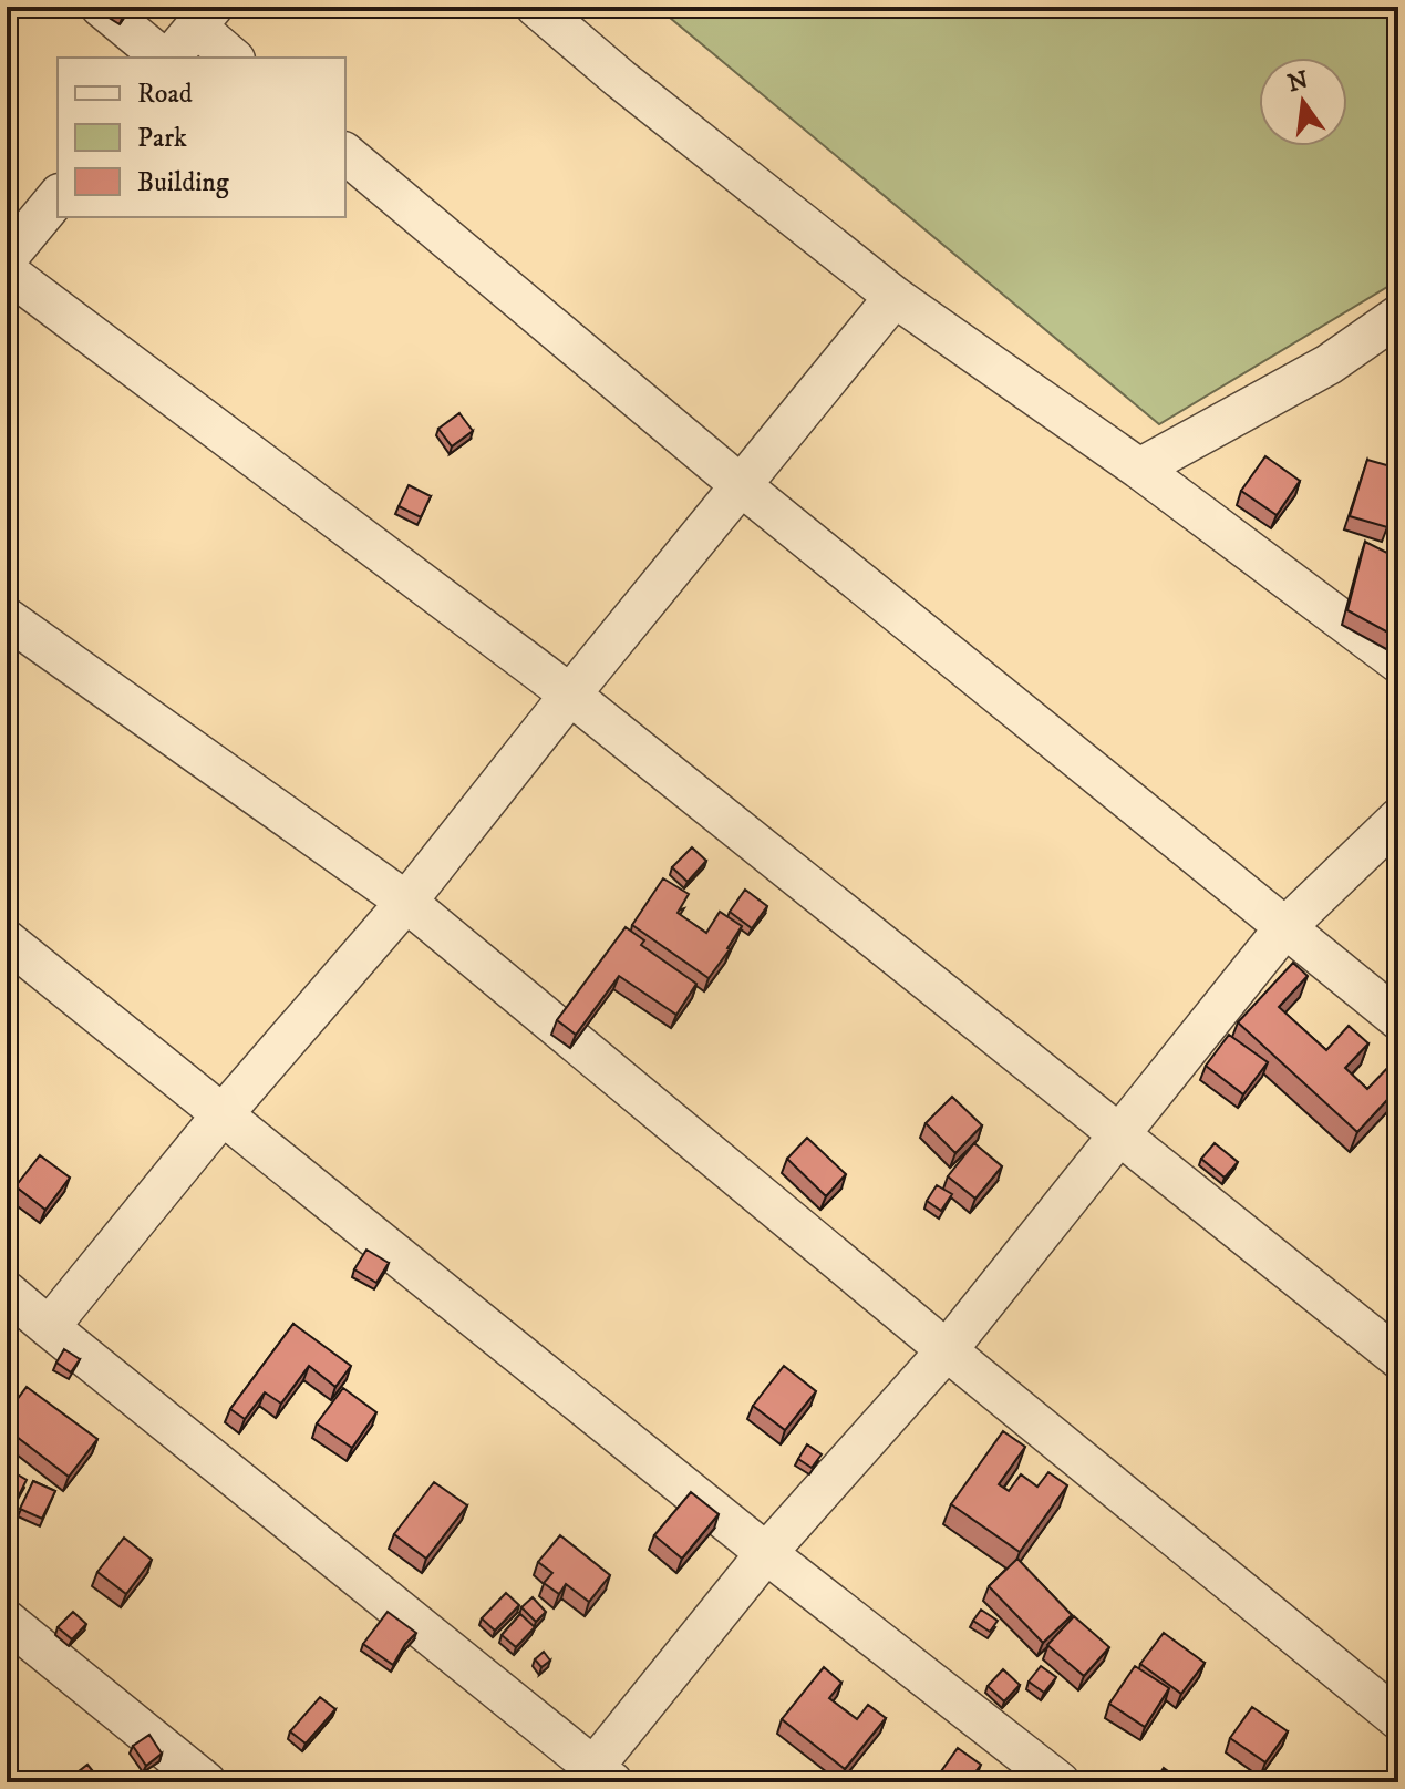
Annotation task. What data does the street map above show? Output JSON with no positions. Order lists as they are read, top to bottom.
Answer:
{
  "legend": ["Road", "Park", "Building"],
  "north": "top"
}
